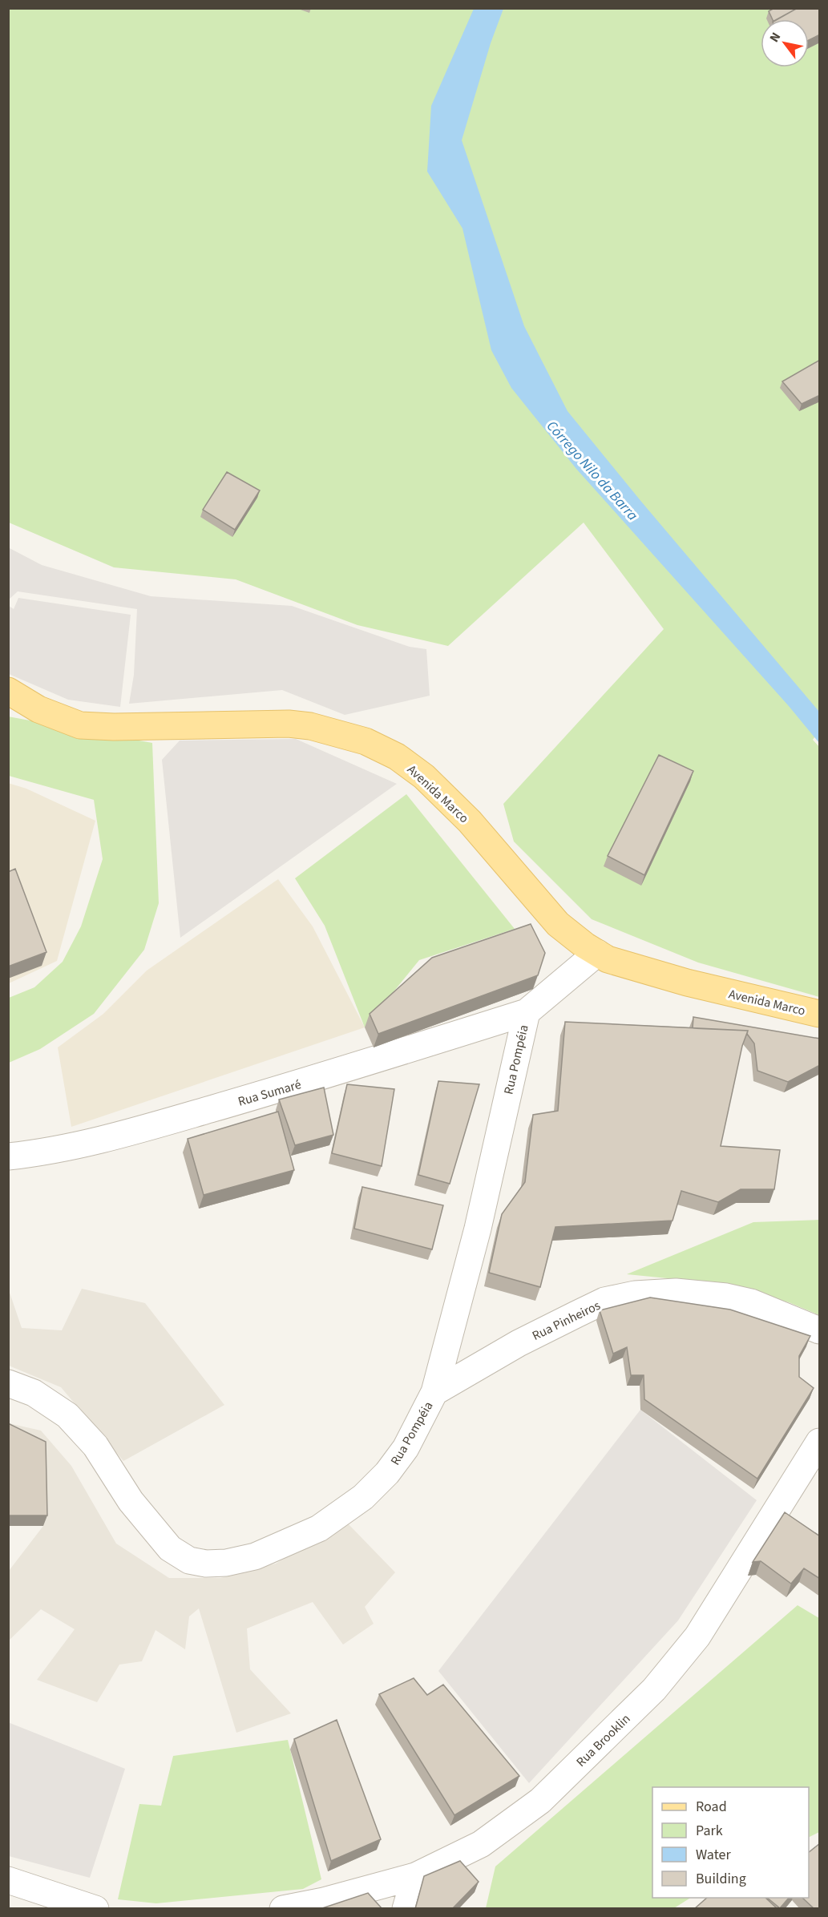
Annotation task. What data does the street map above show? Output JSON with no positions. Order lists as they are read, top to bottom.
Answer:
{
  "streets": {
    "main road": ["Avenida Marco"],
    "street": [
      "Rua Pompéia",
      "Rua Sumaré",
      "Rua Pinheiros",
      "Rua Brooklin"
    ]
  },
  "crossings": [
    ["Avenida Marco", "Rua Pompéia"],
    ["Rua Pompéia", "Rua Sumaré"],
    ["Rua Pompéia", "Rua Pinheiros"]
  ],
  "water": ["Córrego Nilo da Barra"],
  "legend": [
    "Road",
    "Park",
    "Water",
    "Building"
  ],
  "north": "top left"
}
